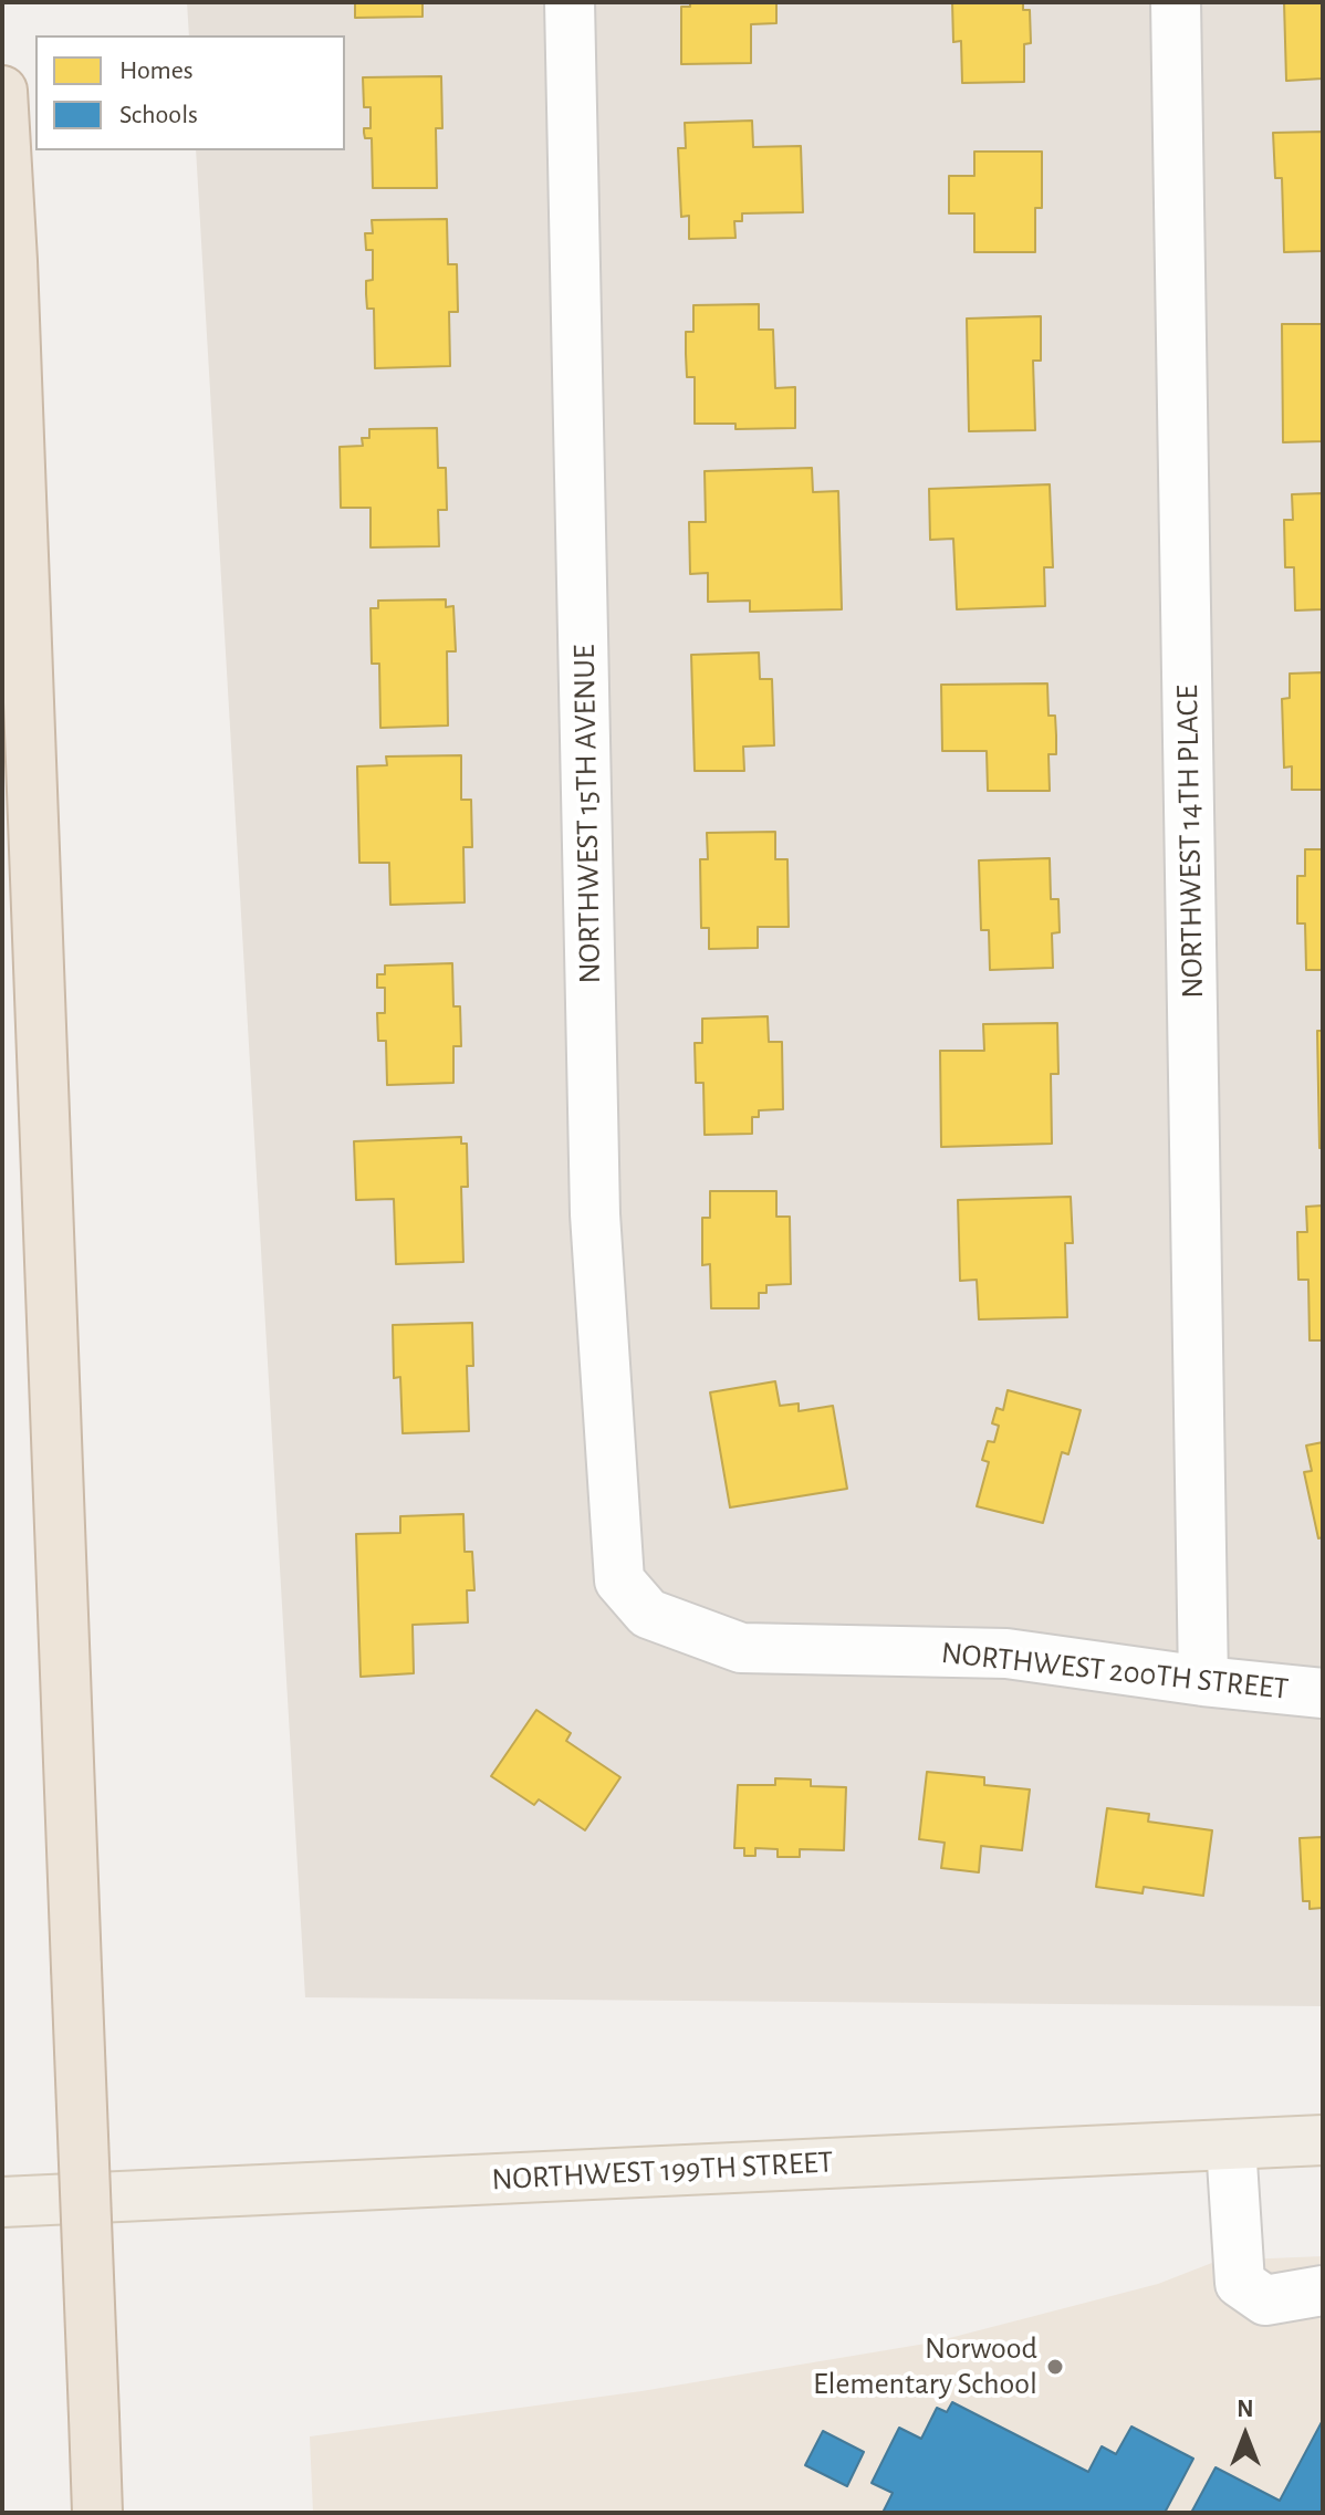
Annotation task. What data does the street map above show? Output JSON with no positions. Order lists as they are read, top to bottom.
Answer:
{
  "streets": {
    "main road": ["NORTHWEST 199TH STREET"],
    "street": ["NORTHWEST 15TH AVENUE", "NORTHWEST 14TH PLACE", "NORTHWEST 200TH STREET"]
  },
  "crossings": [
    ["NORTHWEST 15TH AVENUE", "NORTHWEST 200TH STREET"],
    ["NORTHWEST 14TH PLACE", "NORTHWEST 200TH STREET"]
  ],
  "places": ["Norwood Elementary School"],
  "legend": ["Homes", "Schools"],
  "north": "top"
}
